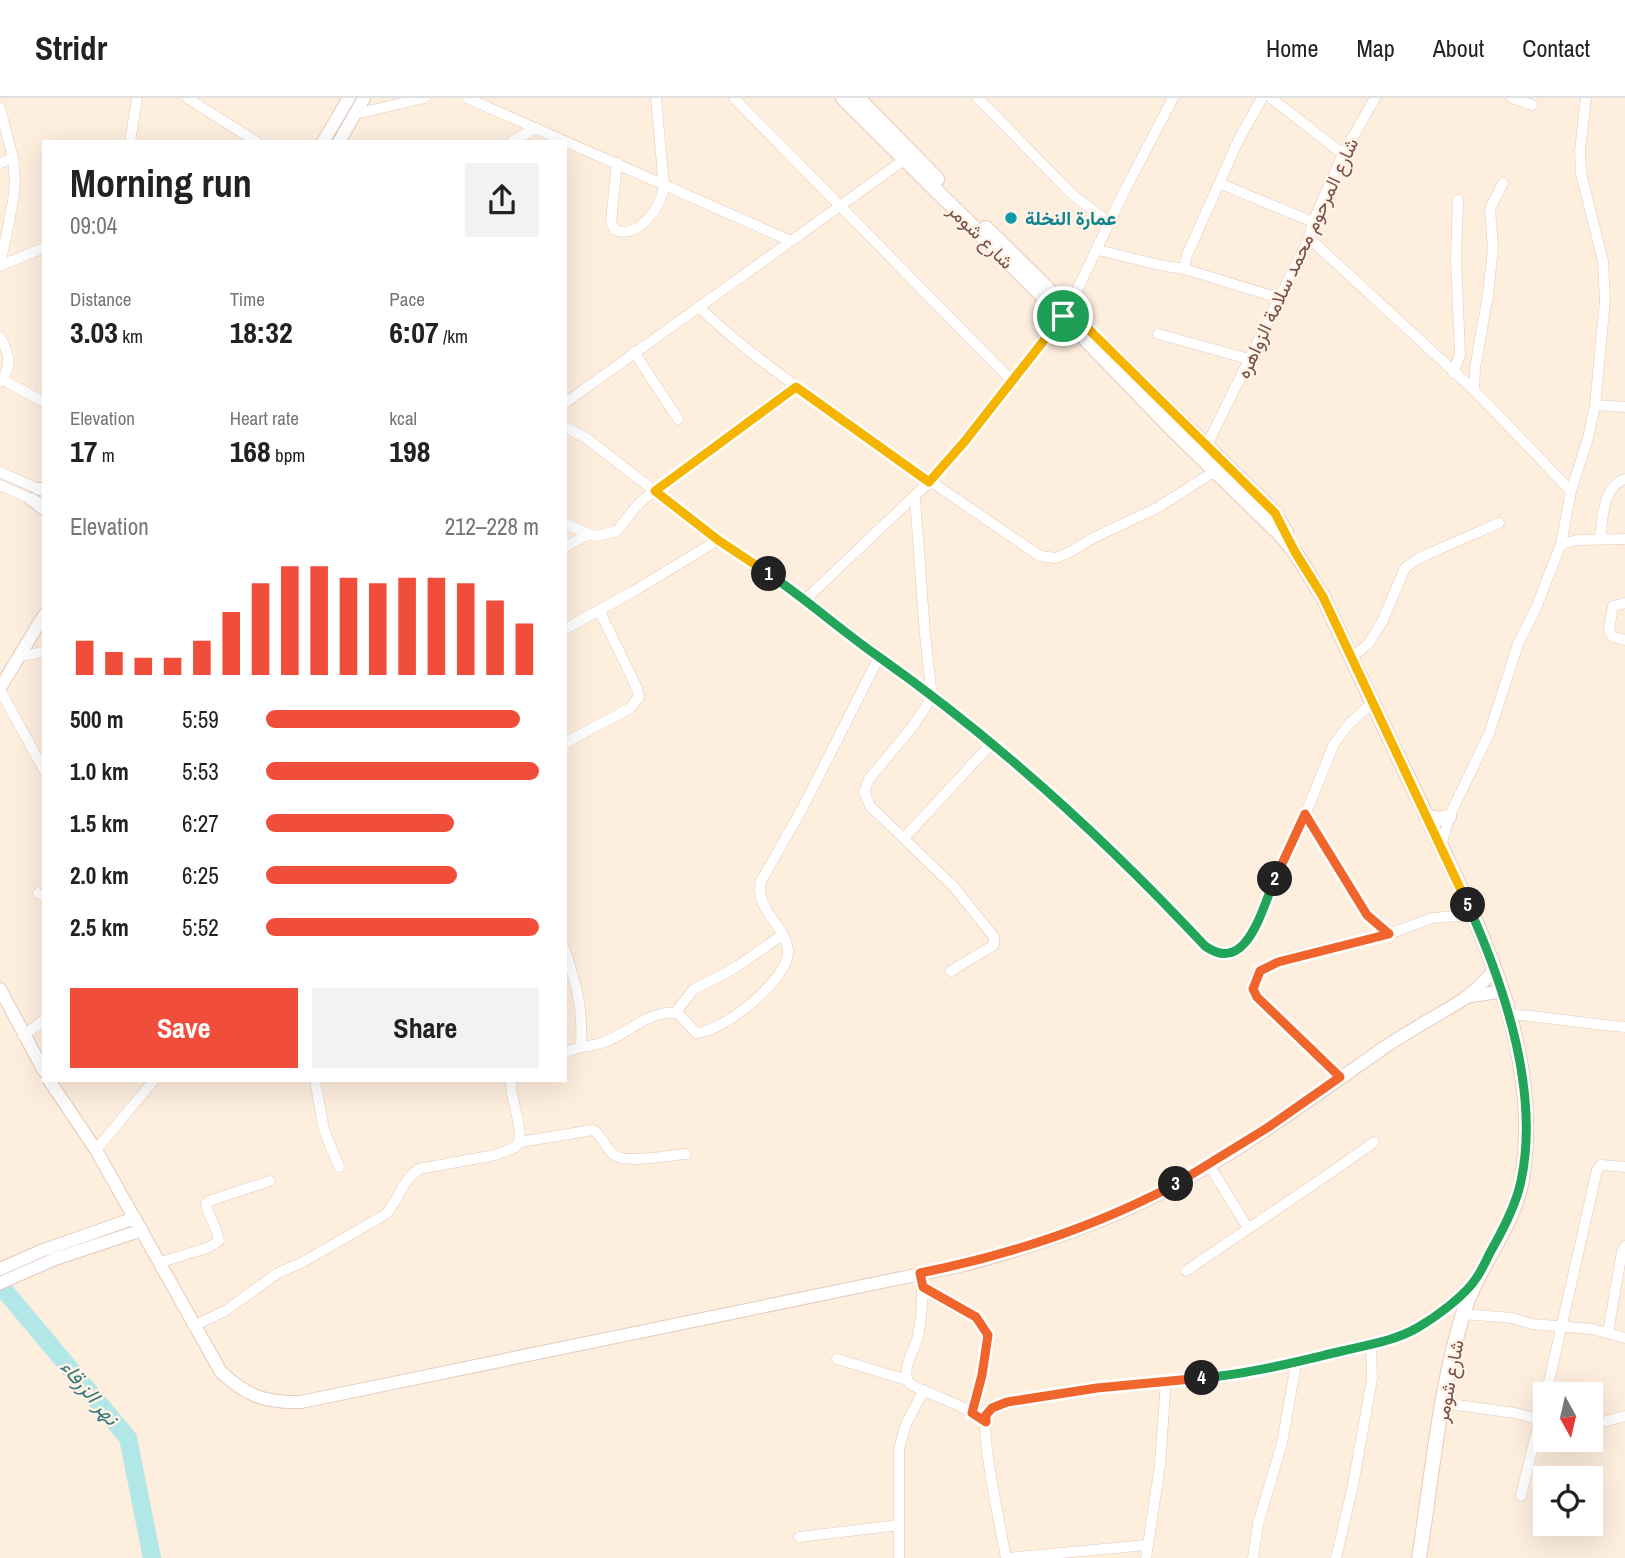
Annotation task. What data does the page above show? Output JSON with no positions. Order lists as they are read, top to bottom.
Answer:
{
  "streets": {
    "main road": ["شارع شومر"],
    "street": ["شارع المرحوم محمد سلامة الزواهره"]
  },
  "crossings": [
    ["شارع شومر", "شارع المرحوم محمد سلامة الزواهره"]
  ],
  "water": ["نهر الزرقاء"],
  "places": ["عمارة النخلة"],
  "north": "bottom",
  "page": {
    "header": "Stridr",
    "nav": [
      "Home",
      "Map",
      "About",
      "Contact"
    ],
    "heading": ["Morning run", "09:04"],
    "stats": [
      ["Distance", "3.03 km"],
      ["Time", "18:32"],
      ["Pace", "6:07 /km"],
      ["Elevation", "17 m"],
      ["Heart rate", "168 bpm"],
      ["kcal", "198"]
    ],
    "chart": ["Elevation", "212–228 m"],
    "pins": [
      "1",
      "2",
      "5",
      "3",
      "4"
    ],
    "list": [
      {
        "name": "500 m",
        "note": "5:59"
      },
      {
        "name": "1.0 km",
        "note": "5:53"
      },
      {
        "name": "1.5 km",
        "note": "6:27"
      },
      {
        "name": "2.0 km",
        "note": "6:25"
      },
      {
        "name": "2.5 km",
        "note": "5:52"
      }
    ],
    "buttons": ["Save", "Share"]
  }
}
